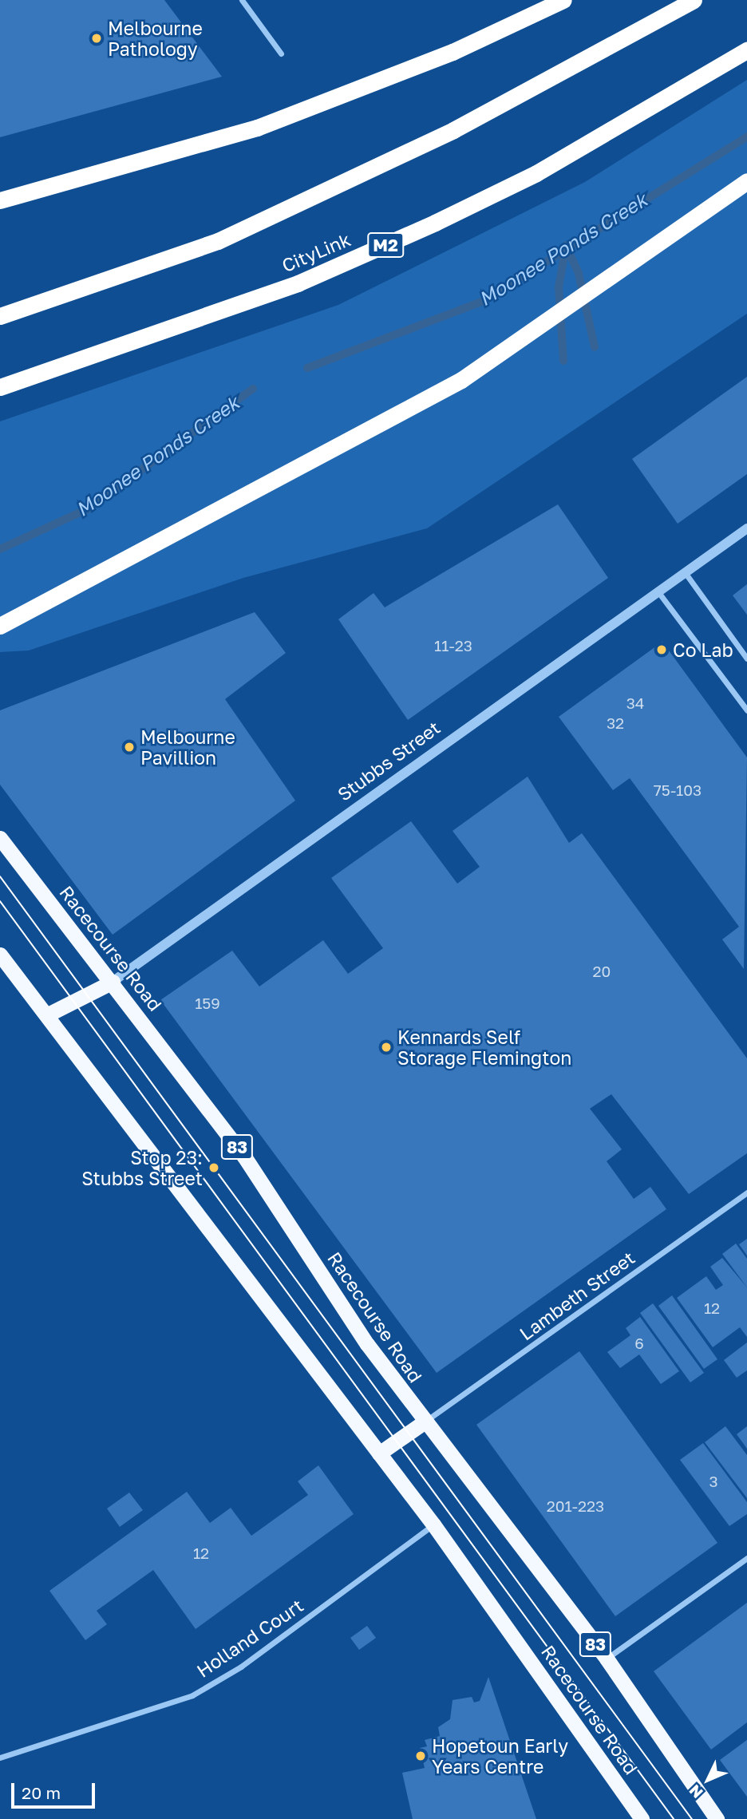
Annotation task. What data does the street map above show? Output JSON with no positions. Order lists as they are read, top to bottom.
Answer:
{
  "streets": {
    "highway": [
      "M2",
      "CityLink",
      "Stubbs Street",
      "Racecourse Road",
      "83"
    ],
    "street": ["Lambeth Street", "Holland Court"]
  },
  "crossings": [
    ["Stubbs Street", "Racecourse Road"],
    ["Racecourse Road", "Lambeth Street"],
    ["Racecourse Road", "Holland Court"]
  ],
  "water": ["Moonee Ponds Creek"],
  "places": [
    "Melbourne Pathology",
    "Co Lab",
    "Melbourne Pavillion",
    "Kennards Self Storage Flemington",
    "Stop 23: Stubbs Street",
    "Hopetoun Early Years Centre"
  ],
  "house_numbers": [
    "11-23",
    "34",
    "32",
    "75-103",
    "20",
    "159",
    "12",
    "6",
    "3",
    "201-223",
    "12"
  ],
  "scale_bar": "20 m",
  "north": "bottom left"
}
